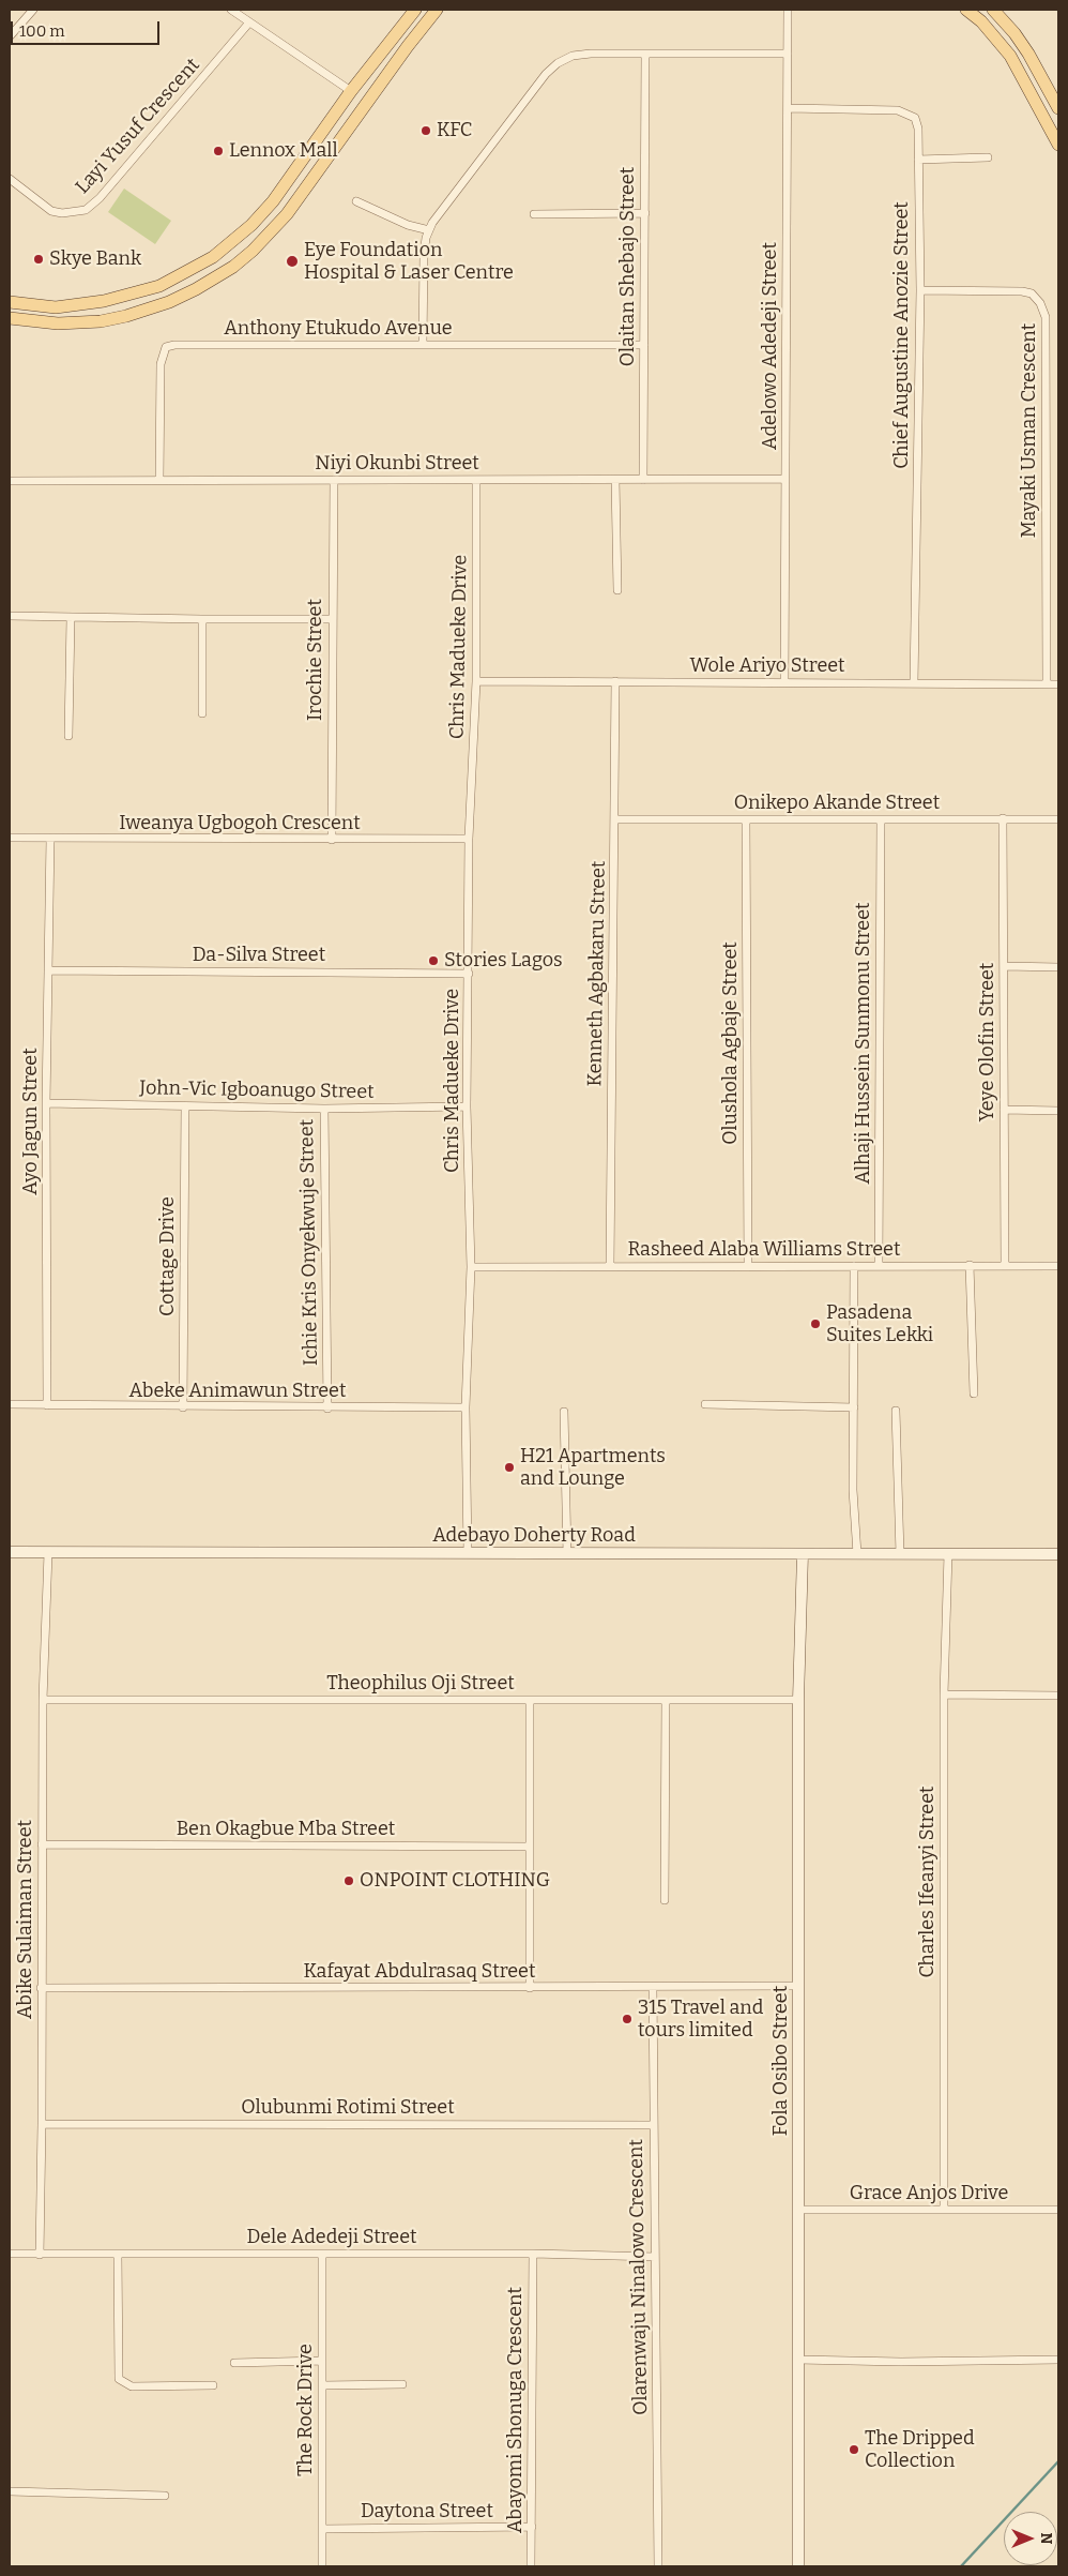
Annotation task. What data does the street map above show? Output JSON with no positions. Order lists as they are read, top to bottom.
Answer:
{
  "streets": {
    "street": [
      "Layi Yusuf Crescent",
      "Olaitan Shebajo Street",
      "Anthony Etukudo Avenue",
      "Chief Augustine Anozie Street",
      "Adelowo Adedeji Street",
      "Mayaki Usman Crescent",
      "Niyi Okunbi Street",
      "Chris Madueke Drive",
      "Irochie Street",
      "Wole Ariyo Street",
      "Onikepo Akande Street",
      "Iweanya Ugbogoh Crescent",
      "Da-Silva Street",
      "Kenneth Agbakaru Street",
      "Yeye Olofin Street",
      "Olushola Agbaje Street",
      "Alhaji Hussein Sunmonu Street",
      "John-Vic Igboanugo Street",
      "Ayo Jagun Street",
      "Ichie Kris Onyekwuje Street",
      "Rasheed Alaba Williams Street",
      "Cottage Drive",
      "Abeke Animawun Street",
      "Adebayo Doherty Road",
      "Theophilus Oji Street",
      "Ben Okagbue Mba Street",
      "Charles Ifeanyi Street",
      "Abike Sulaiman Street",
      "Kafayat Abdulrasaq Street",
      "Fola Osibo Street",
      "Olubunmi Rotimi Street",
      "Grace Anjos Drive",
      "Dele Adedeji Street",
      "Olarenwaju Ninalowo Crescent",
      "The Rock Drive",
      "Abayomi Shonuga Crescent",
      "Daytona Street"
    ]
  },
  "crossings": [
    ["Olaitan Shebajo Street", "Anthony Etukudo Avenue"],
    ["Olaitan Shebajo Street", "Niyi Okunbi Street"],
    ["Anthony Etukudo Avenue", "Niyi Okunbi Street"],
    ["Chief Augustine Anozie Street", "Adelowo Adedeji Street"],
    ["Chief Augustine Anozie Street", "Mayaki Usman Crescent"],
    ["Chief Augustine Anozie Street", "Wole Ariyo Street"],
    ["Adelowo Adedeji Street", "Niyi Okunbi Street"],
    ["Adelowo Adedeji Street", "Wole Ariyo Street"],
    ["Mayaki Usman Crescent", "Wole Ariyo Street"],
    ["Niyi Okunbi Street", "Chris Madueke Drive"],
    ["Niyi Okunbi Street", "Irochie Street"],
    ["Chris Madueke Drive", "Wole Ariyo Street"],
    ["Chris Madueke Drive", "Iweanya Ugbogoh Crescent"],
    ["Chris Madueke Drive", "Da-Silva Street"],
    ["Chris Madueke Drive", "John-Vic Igboanugo Street"],
    ["Chris Madueke Drive", "Rasheed Alaba Williams Street"],
    ["Chris Madueke Drive", "Abeke Animawun Street"],
    ["Chris Madueke Drive", "Adebayo Doherty Road"],
    ["Irochie Street", "Iweanya Ugbogoh Crescent"],
    ["Wole Ariyo Street", "Kenneth Agbakaru Street"],
    ["Onikepo Akande Street", "Kenneth Agbakaru Street"],
    ["Onikepo Akande Street", "Yeye Olofin Street"],
    ["Onikepo Akande Street", "Olushola Agbaje Street"],
    ["Onikepo Akande Street", "Alhaji Hussein Sunmonu Street"],
    ["Iweanya Ugbogoh Crescent", "Ayo Jagun Street"],
    ["Da-Silva Street", "Ayo Jagun Street"],
    ["Kenneth Agbakaru Street", "Rasheed Alaba Williams Street"],
    ["Yeye Olofin Street", "Rasheed Alaba Williams Street"],
    ["Olushola Agbaje Street", "Rasheed Alaba Williams Street"],
    ["Alhaji Hussein Sunmonu Street", "Rasheed Alaba Williams Street"],
    ["John-Vic Igboanugo Street", "Ayo Jagun Street"],
    ["John-Vic Igboanugo Street", "Ichie Kris Onyekwuje Street"],
    ["John-Vic Igboanugo Street", "Cottage Drive"],
    ["Ayo Jagun Street", "Abeke Animawun Street"],
    ["Ichie Kris Onyekwuje Street", "Abeke Animawun Street"],
    ["Cottage Drive", "Abeke Animawun Street"],
    ["Adebayo Doherty Road", "Charles Ifeanyi Street"],
    ["Adebayo Doherty Road", "Abike Sulaiman Street"],
    ["Adebayo Doherty Road", "Fola Osibo Street"],
    ["Theophilus Oji Street", "Abike Sulaiman Street"],
    ["Theophilus Oji Street", "Fola Osibo Street"],
    ["Ben Okagbue Mba Street", "Abike Sulaiman Street"],
    ["Charles Ifeanyi Street", "Grace Anjos Drive"],
    ["Abike Sulaiman Street", "Kafayat Abdulrasaq Street"],
    ["Abike Sulaiman Street", "Olubunmi Rotimi Street"],
    ["Abike Sulaiman Street", "Dele Adedeji Street"],
    ["Kafayat Abdulrasaq Street", "Fola Osibo Street"],
    ["Kafayat Abdulrasaq Street", "Olarenwaju Ninalowo Crescent"],
    ["Fola Osibo Street", "Grace Anjos Drive"],
    ["Olubunmi Rotimi Street", "Olarenwaju Ninalowo Crescent"],
    ["Dele Adedeji Street", "Olarenwaju Ninalowo Crescent"],
    ["Dele Adedeji Street", "The Rock Drive"],
    ["Dele Adedeji Street", "Abayomi Shonuga Crescent"],
    ["The Rock Drive", "Daytona Street"],
    ["Abayomi Shonuga Crescent", "Daytona Street"]
  ],
  "places": [
    "KFC",
    "Lennox Mall",
    "Skye Bank",
    "Eye Foundation Hospital & Laser Centre",
    "Stories Lagos",
    "Pasadena Suites Lekki",
    "H21 Apartments and Lounge",
    "ONPOINT CLOTHING",
    "315 Travel and tours limited",
    "The Dripped Collection"
  ],
  "scale_bar": "100 m",
  "north": "right"
}
